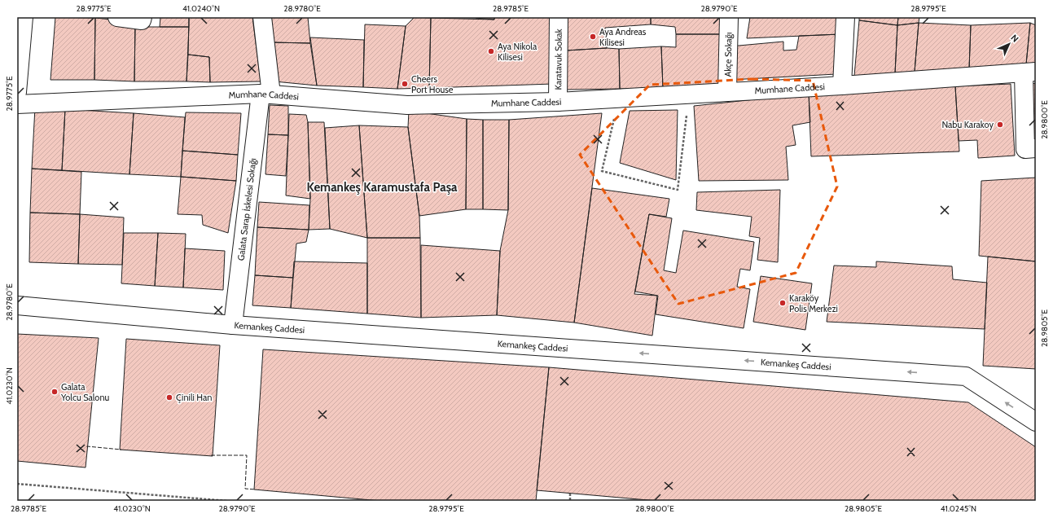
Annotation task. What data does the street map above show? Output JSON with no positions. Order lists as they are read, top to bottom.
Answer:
{
  "streets": {
    "street": [
      "Akçe Sokağı",
      "Karatavuk Sokak",
      "Mumhane Caddesi",
      "Galata Sarap İskelesi Sokağı",
      "Kemankeş Caddesi"
    ]
  },
  "crossings": [
    ["Akçe Sokağı", "Mumhane Caddesi"],
    ["Karatavuk Sokak", "Mumhane Caddesi"],
    ["Mumhane Caddesi", "Galata Sarap İskelesi Sokağı"],
    ["Galata Sarap İskelesi Sokağı", "Kemankeş Caddesi"]
  ],
  "one_way": ["Kemankeş Caddesi"],
  "districts": ["Kemankeş Karamustafa Paşa"],
  "places": [
    "Aya Andreas Kilisesi",
    "Aya Nikola Kilisesi",
    "Cheers Port House",
    "Nabu Karakoy",
    "Karaköy Polis Merkezi",
    "Galata Yolcu Salonu",
    "Çinili Han"
  ],
  "north": "top right",
  "coordinates": [
    "28.9775°E",
    "41.0240°N",
    "28.9780°E",
    "28.9785°E",
    "28.9790°E",
    "28.9795°E",
    "28.9800°E",
    "28.9805°E",
    "41.0230°N",
    "41.0245°N"
  ]
}
